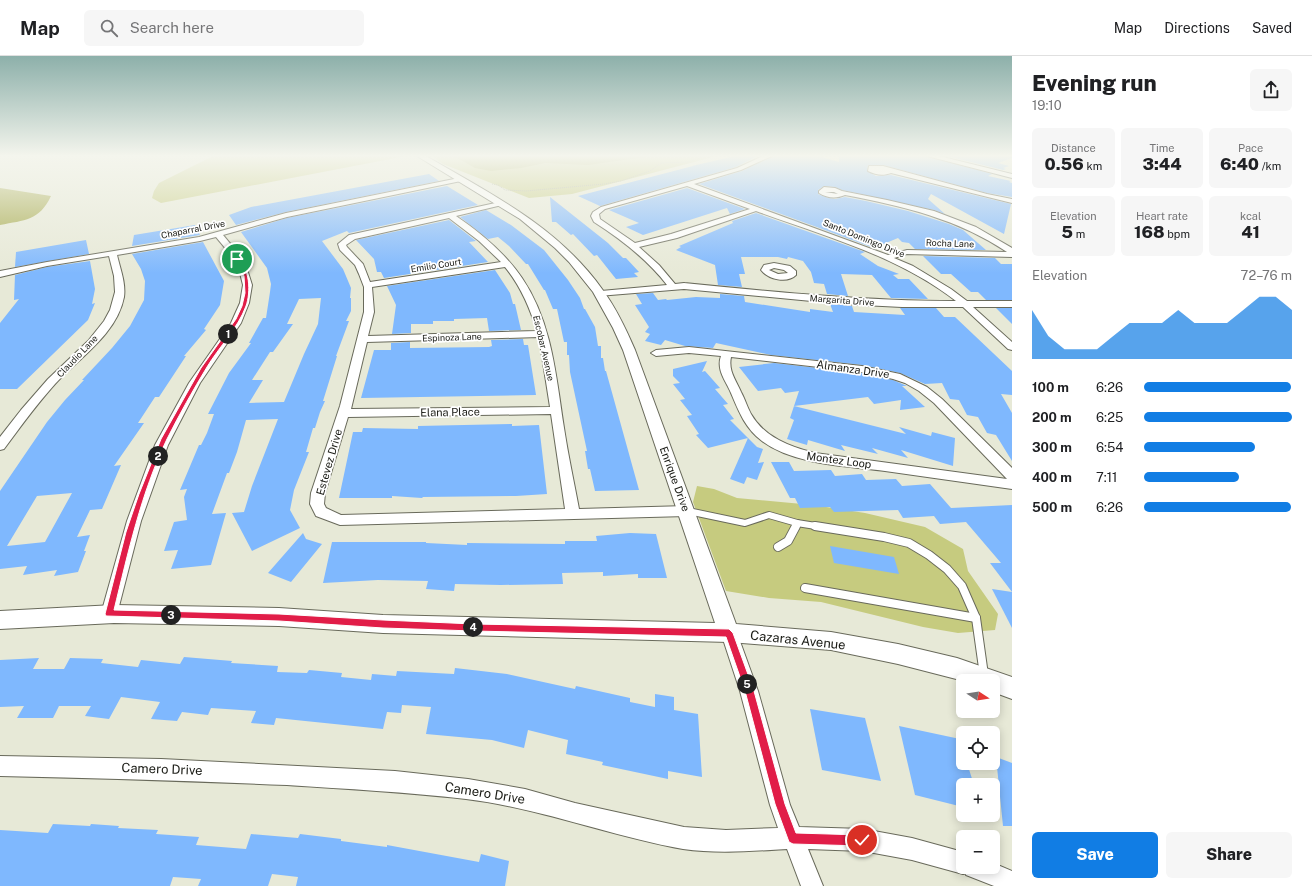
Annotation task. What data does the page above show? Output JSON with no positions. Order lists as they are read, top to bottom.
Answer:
{
  "streets": {
    "street": [
      "Chaparral Drive",
      "Santo Domingo Drive",
      "Rocha Lane",
      "Emilio Court",
      "Margarita Drive",
      "Espinoza Lane",
      "Escobar Avenue",
      "Claudio Lane",
      "Almanza Drive",
      "Elana Place",
      "Montez Loop",
      "Estevez Drive",
      "Enrique Drive",
      "Cazaras Avenue",
      "Camero Drive"
    ]
  },
  "crossings": [
    ["Chaparral Drive", "Claudio Lane"],
    ["Santo Domingo Drive", "Rocha Lane"],
    ["Santo Domingo Drive", "Margarita Drive"],
    ["Emilio Court", "Escobar Avenue"],
    ["Emilio Court", "Estevez Drive"],
    ["Margarita Drive", "Enrique Drive"],
    ["Espinoza Lane", "Escobar Avenue"],
    ["Espinoza Lane", "Estevez Drive"],
    ["Escobar Avenue", "Elana Place"],
    ["Escobar Avenue", "Estevez Drive"],
    ["Almanza Drive", "Montez Loop"],
    ["Elana Place", "Estevez Drive"],
    ["Estevez Drive", "Enrique Drive"],
    ["Enrique Drive", "Cazaras Avenue"],
    ["Enrique Drive", "Camero Drive"]
  ],
  "north": "right",
  "page": {
    "header": "Map",
    "search": "Search here",
    "nav": ["Map", "Directions", "Saved"],
    "heading": ["Evening run", "19:10"],
    "stats": [
      ["Distance", "0.56 km"],
      ["Time", "3:44"],
      ["Pace", "6:40 /km"],
      ["Elevation", "5 m"],
      ["Heart rate", "168 bpm"],
      ["kcal", "41"]
    ],
    "chart": ["Elevation", "72–76 m"],
    "pins": [
      "1",
      "2",
      "3",
      "4",
      "5"
    ],
    "list": [
      {
        "name": "100 m",
        "note": "6:26"
      },
      {
        "name": "200 m",
        "note": "6:25"
      },
      {
        "name": "300 m",
        "note": "6:54"
      },
      {
        "name": "400 m",
        "note": "7:11"
      },
      {
        "name": "500 m",
        "note": "6:26"
      }
    ],
    "map_buttons": ["+", "−"],
    "buttons": ["Save", "Share"]
  }
}
